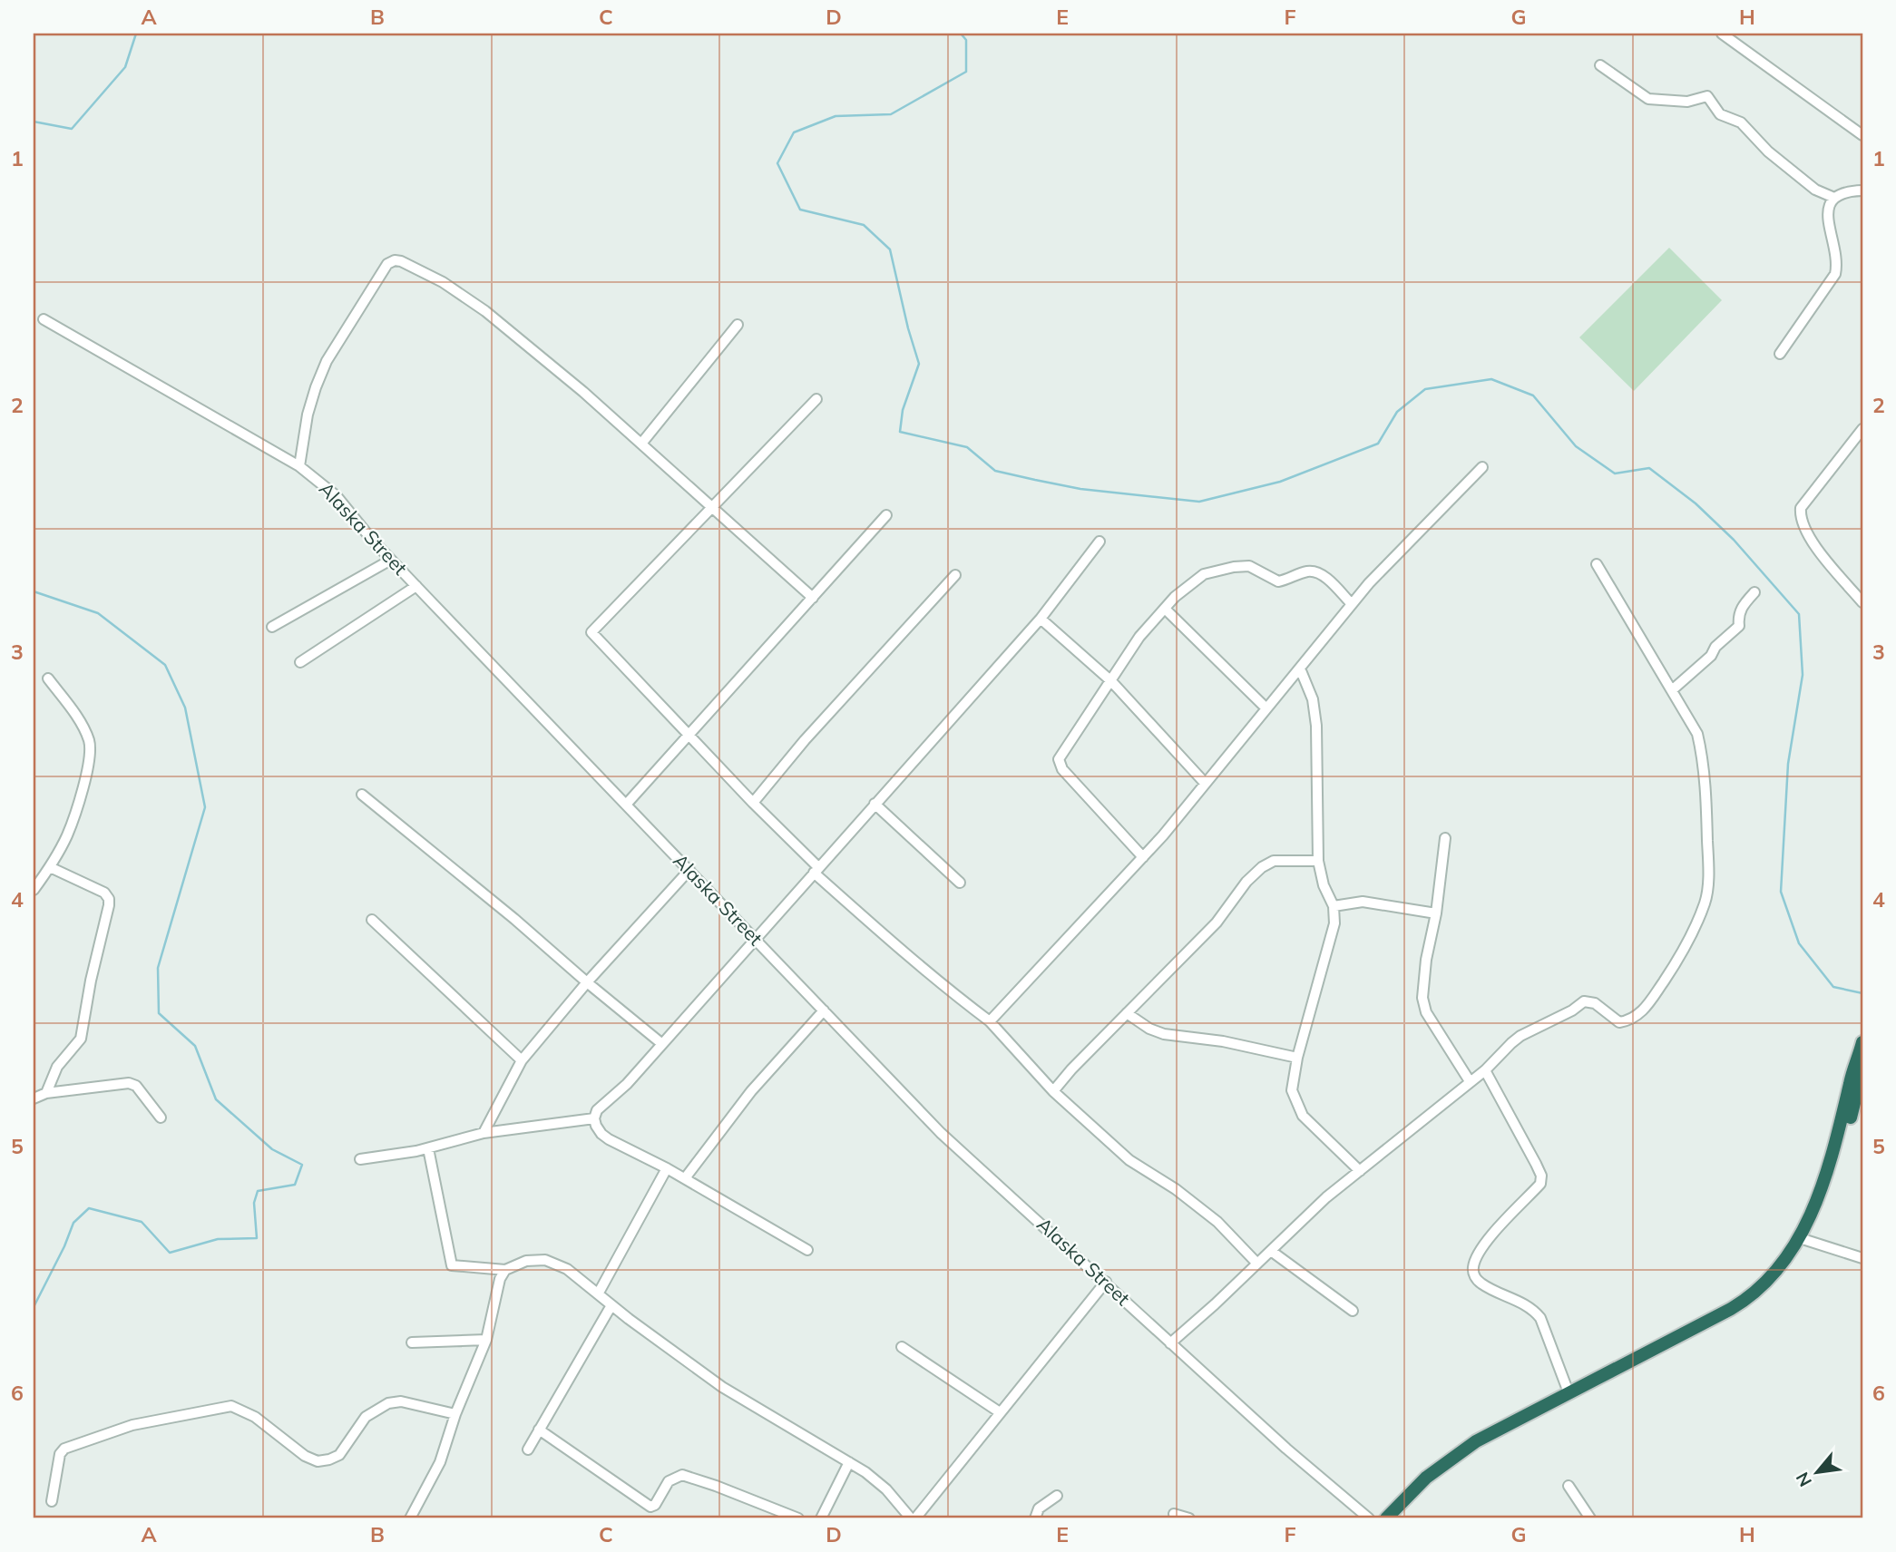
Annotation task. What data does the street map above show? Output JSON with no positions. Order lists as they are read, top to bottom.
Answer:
{
  "streets": {
    "street": ["Alaska Street"]
  },
  "north": "bottom left",
  "grid": {
    "columns": [
      "A",
      "B",
      "C",
      "D",
      "E",
      "F",
      "G",
      "H"
    ],
    "rows": [
      "1",
      "2",
      "3",
      "4",
      "5",
      "6"
    ]
  }
}
